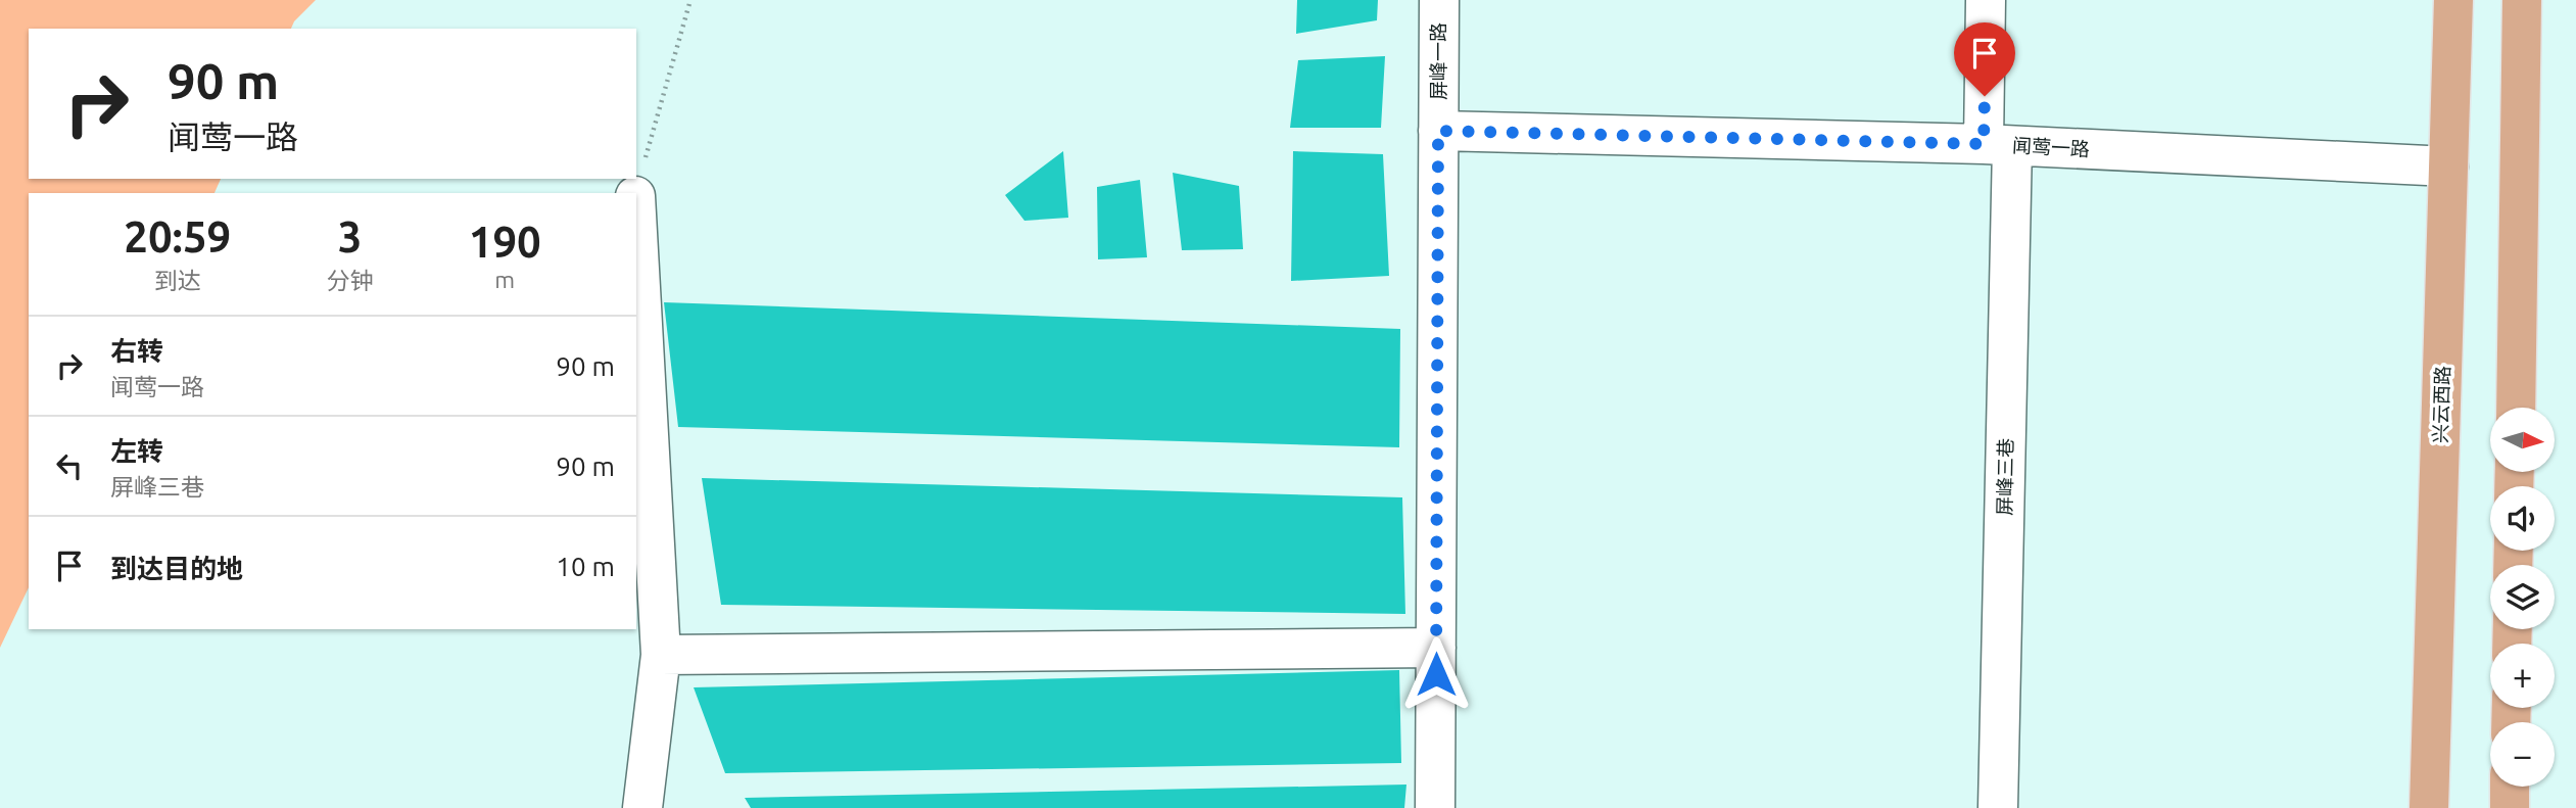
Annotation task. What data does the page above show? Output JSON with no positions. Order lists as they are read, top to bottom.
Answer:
{
  "streets": {
    "main road": ["兴云西路"],
    "street": ["屏峰一路", "闻莺一路", "屏峰三巷"]
  },
  "crossings": [
    ["屏峰一路", "闻莺一路"],
    ["闻莺一路", "兴云西路"],
    ["闻莺一路", "屏峰三巷"]
  ],
  "north": "right",
  "page": {
    "turn": ["90 m", "闻莺一路"],
    "eta": [
      "20:59",
      "到达",
      "3",
      "分钟",
      "190",
      "m"
    ],
    "list": [
      {
        "name": "右转",
        "note": "闻莺一路",
        "value": "90 m"
      },
      {
        "name": "左转",
        "note": "屏峰三巷",
        "value": "90 m"
      },
      {
        "name": "到达目的地",
        "value": "10 m"
      }
    ],
    "map_buttons": ["+", "−"]
  }
}
